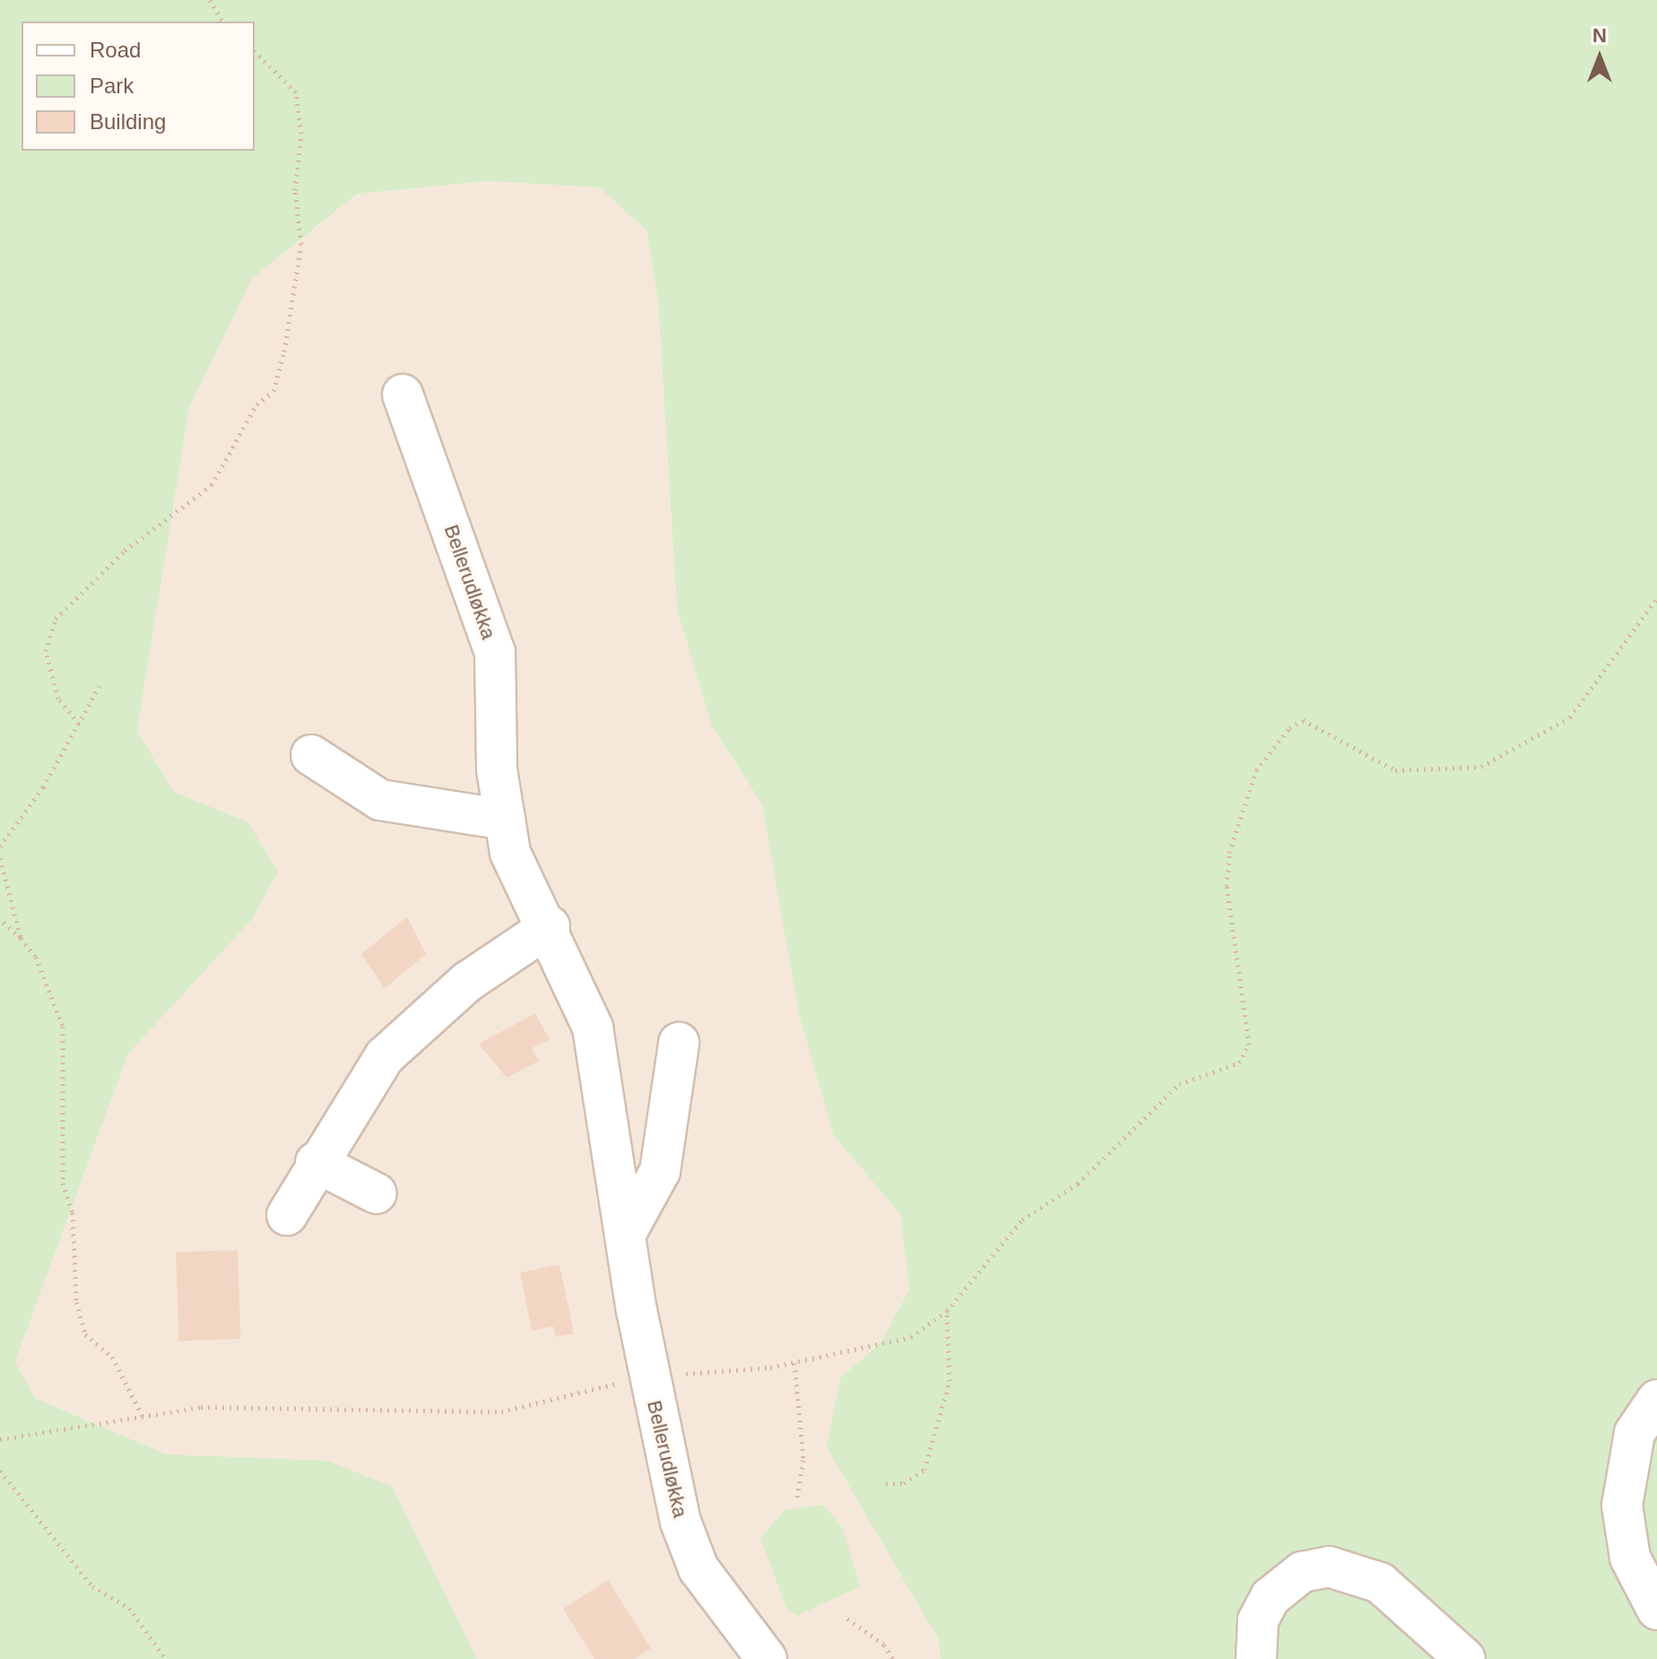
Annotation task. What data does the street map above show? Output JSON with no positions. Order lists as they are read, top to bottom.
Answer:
{
  "streets": {
    "street": ["Bellerudløkka"]
  },
  "legend": ["Road", "Park", "Building"],
  "north": "top"
}
